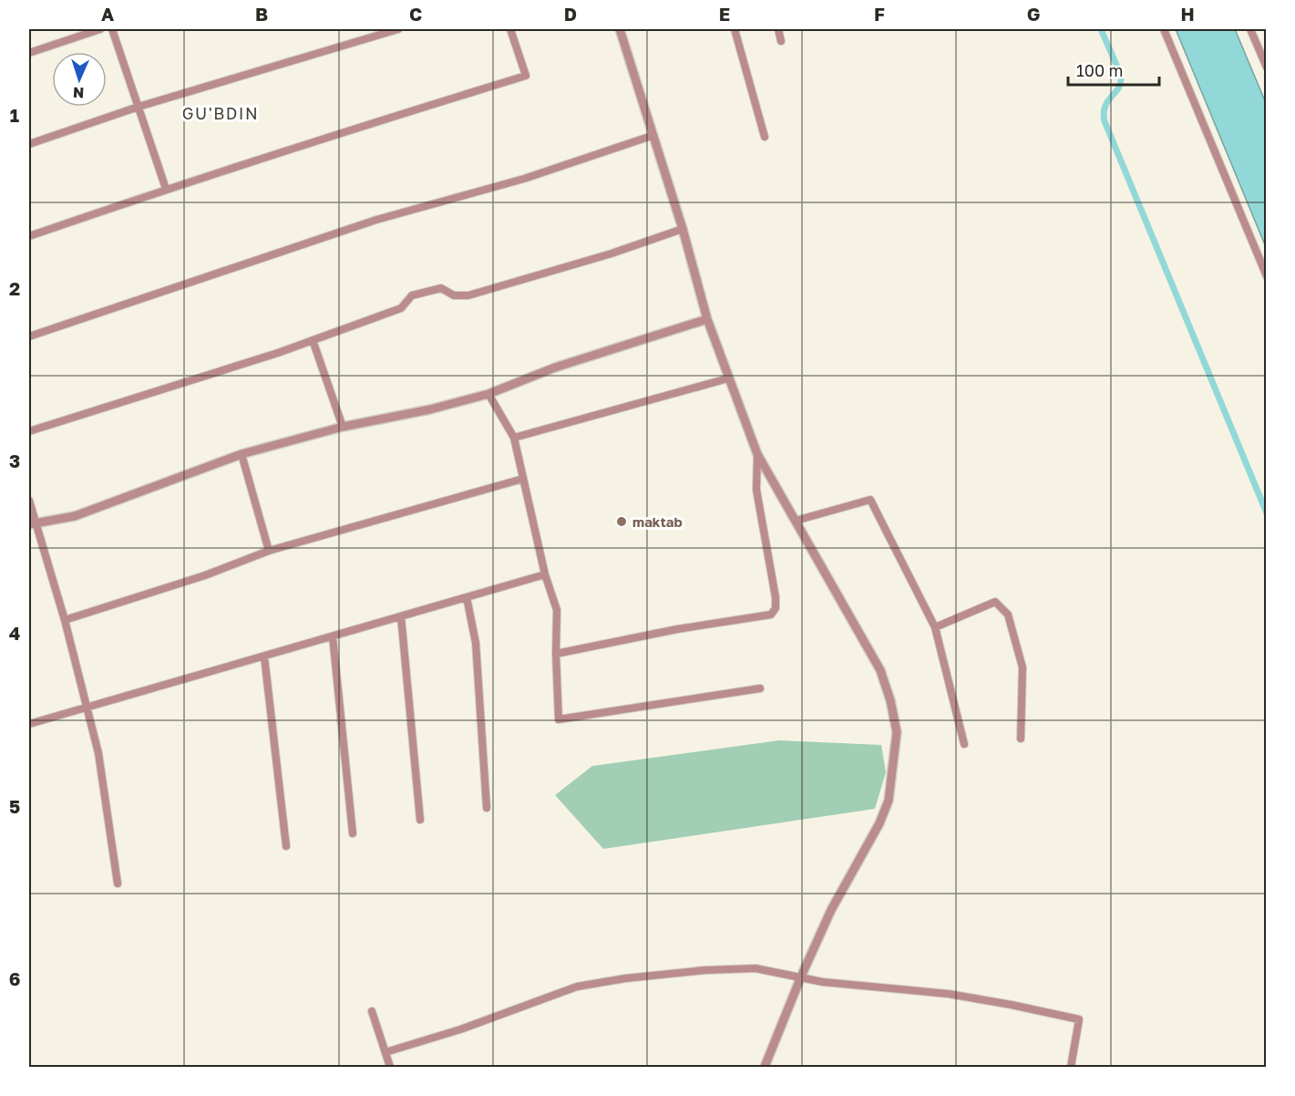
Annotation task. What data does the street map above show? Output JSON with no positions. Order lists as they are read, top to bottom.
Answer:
{
  "districts": ["GU'BDIN"],
  "places": ["maktab"],
  "scale_bar": "100 m",
  "north": "bottom",
  "grid": {
    "columns": [
      "A",
      "B",
      "C",
      "D",
      "E",
      "F",
      "G",
      "H"
    ],
    "rows": [
      "1",
      "2",
      "3",
      "4",
      "5",
      "6"
    ]
  }
}
